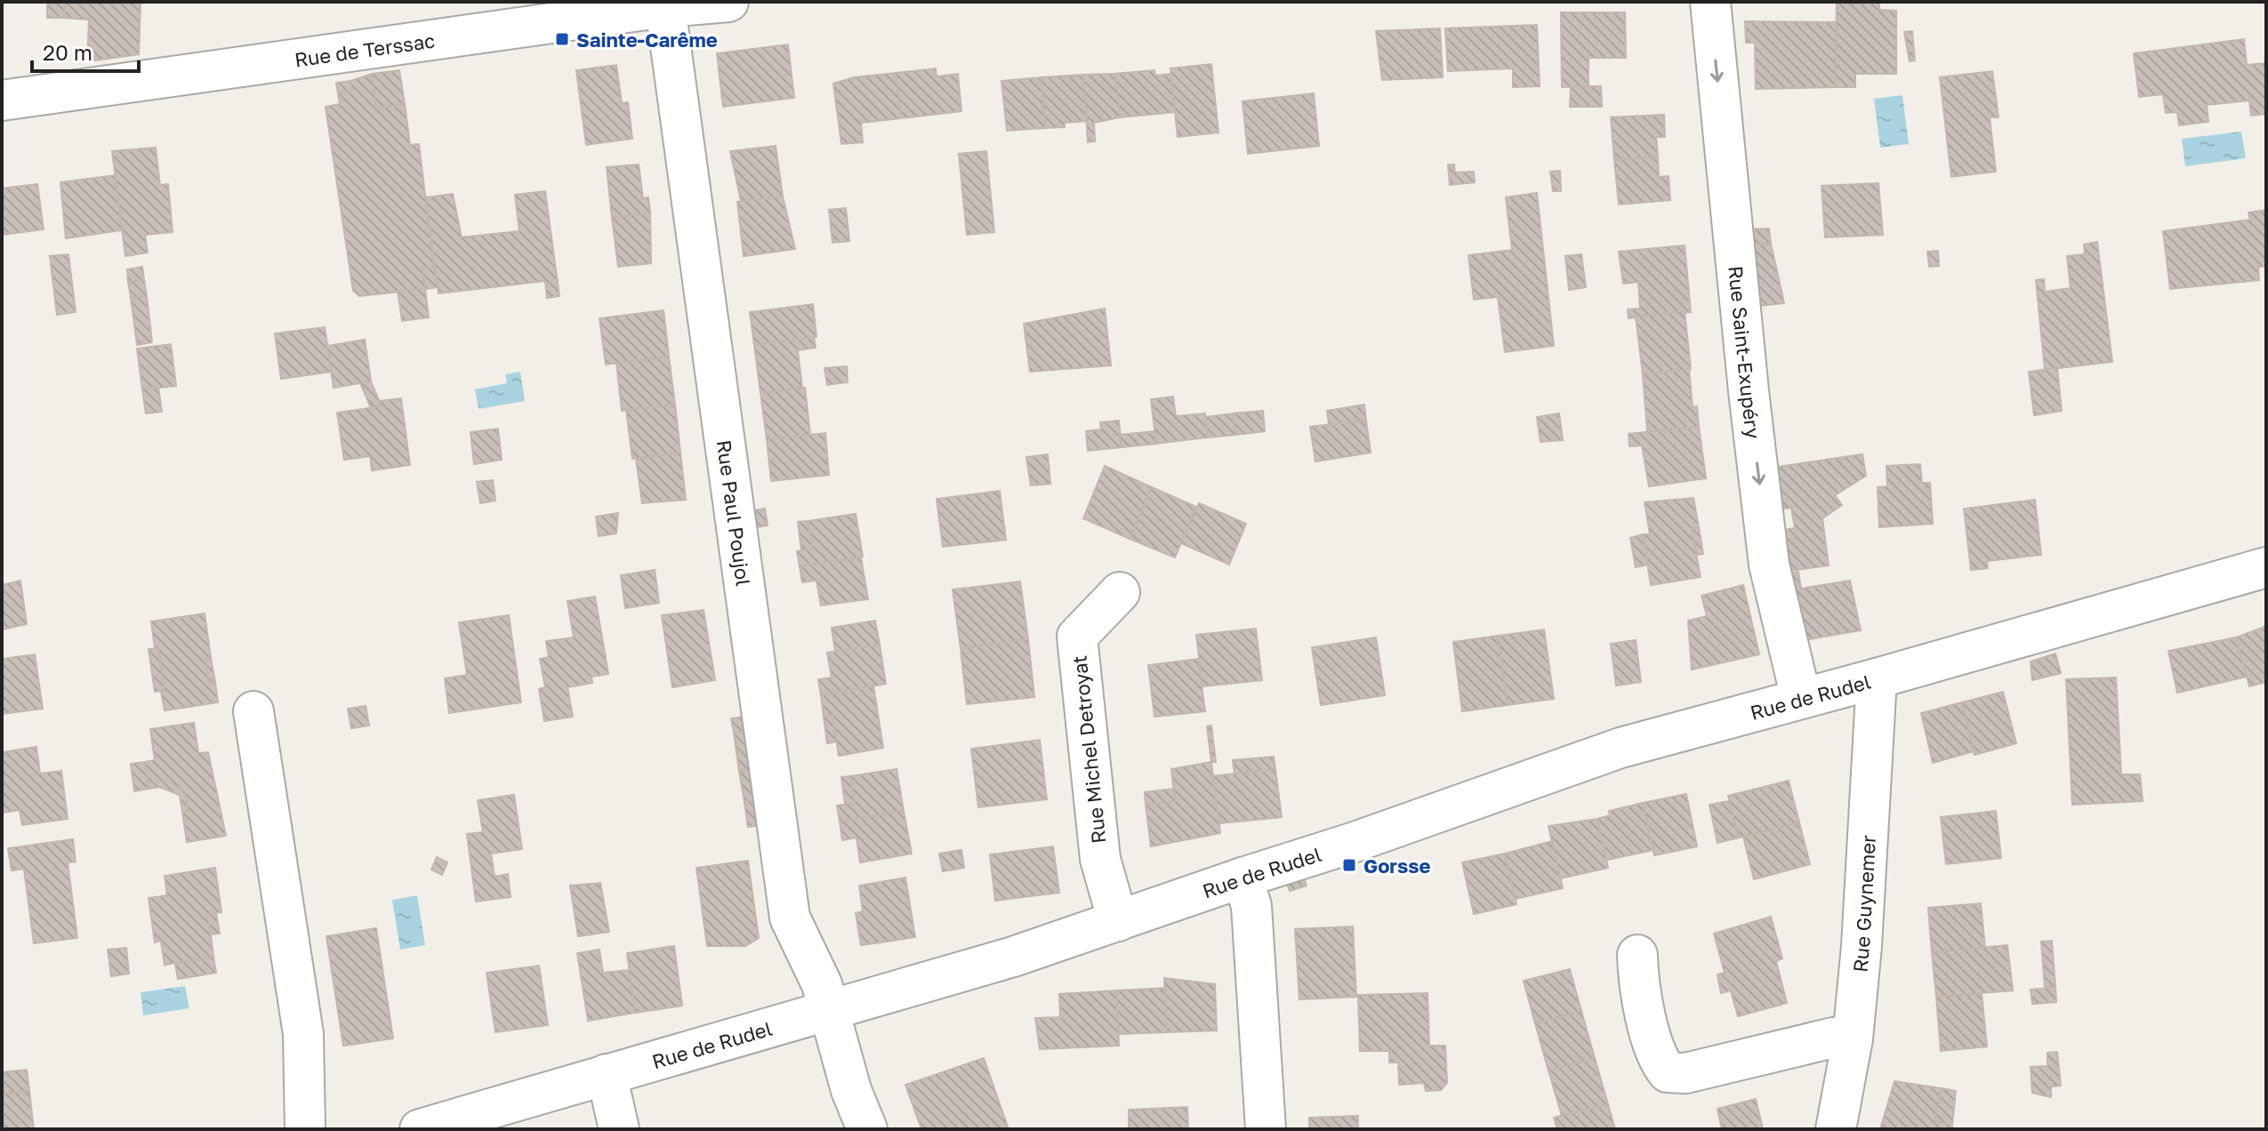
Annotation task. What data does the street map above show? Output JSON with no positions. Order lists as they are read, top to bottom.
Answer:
{
  "streets": {
    "street": [
      "Rue de Terssac",
      "Rue Saint-Exupéry",
      "Rue Paul Poujol",
      "Rue de Rudel",
      "Rue Michel Detroyat",
      "Rue Guynemer"
    ]
  },
  "crossings": [
    ["Rue de Terssac", "Rue Paul Poujol"],
    ["Rue Saint-Exupéry", "Rue de Rudel"],
    ["Rue Paul Poujol", "Rue de Rudel"],
    ["Rue de Rudel", "Rue Michel Detroyat"],
    ["Rue de Rudel", "Rue Guynemer"]
  ],
  "one_way": ["Rue Saint-Exupéry"],
  "places": {
    "transit": ["Sainte-Carême", "Gorsse"]
  },
  "scale_bar": "20 m"
}
